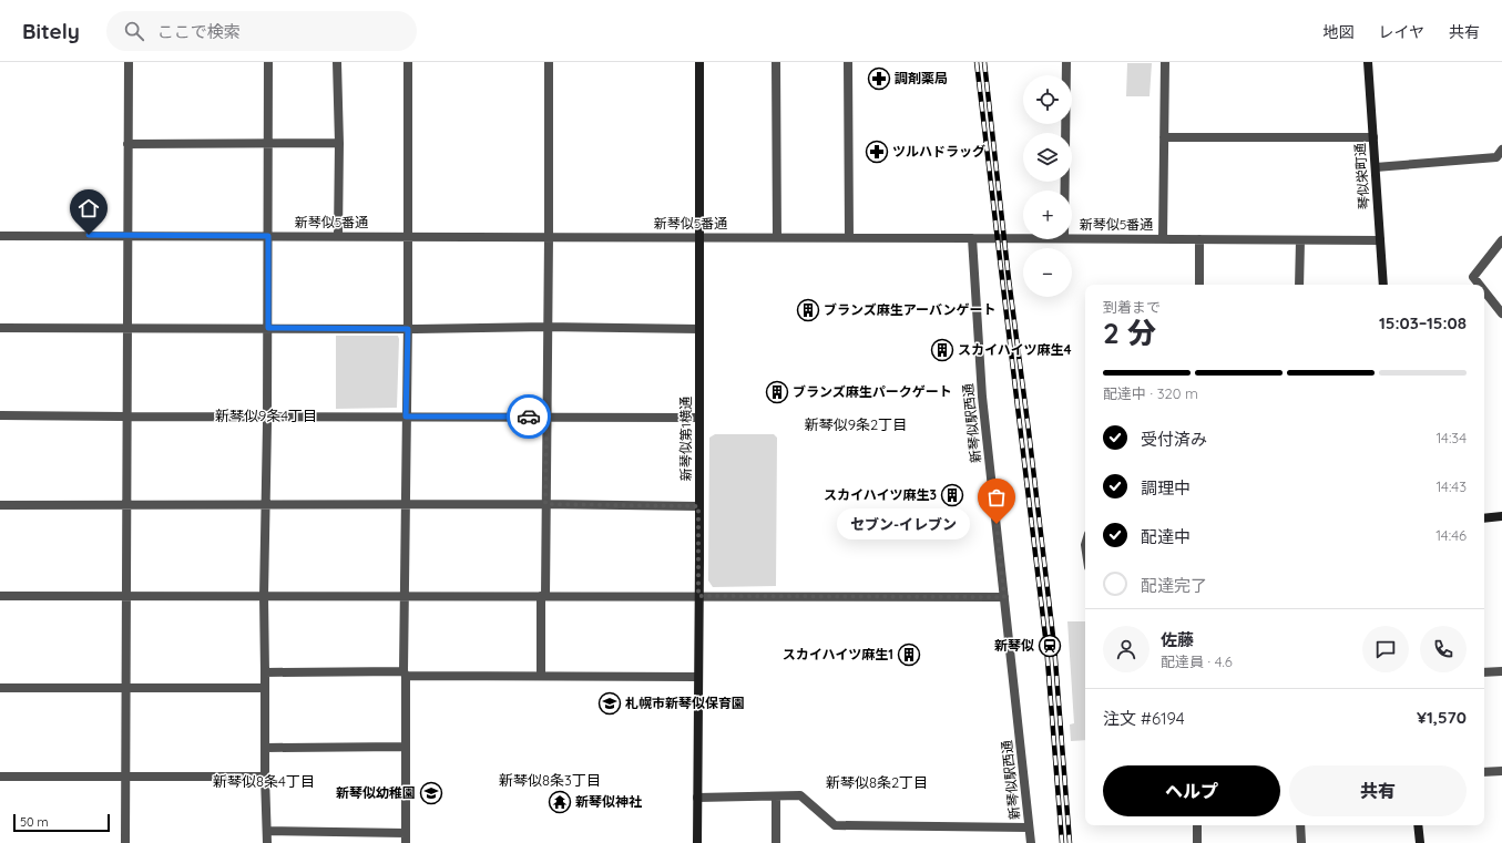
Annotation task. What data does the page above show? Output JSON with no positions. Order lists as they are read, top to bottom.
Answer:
{
  "streets": {
    "street": [
      "琴似栄町通",
      "新琴似5番通",
      "新琴似駅西通",
      "新琴似第1横通"
    ]
  },
  "crossings": [
    ["琴似栄町通", "新琴似5番通"],
    ["新琴似5番通", "新琴似駅西通"],
    ["新琴似5番通", "新琴似第1横通"]
  ],
  "districts": [
    "新琴似9条4丁目",
    "新琴似9条2丁目",
    "新琴似8条3丁目",
    "新琴似8条4丁目",
    "新琴似8条2丁目"
  ],
  "places": {
    "pharmacy": ["調剤薬局", "ツルハドラッグ"],
    "building": [
      "ブランズ麻生アーバンゲート",
      "スカイハイツ麻生4",
      "ブランズ麻生パークゲート",
      "スカイハイツ麻生3",
      "スカイハイツ麻生1"
    ],
    "other": ["セブン-イレブン"],
    "station": ["新琴似"],
    "school or university": ["札幌市新琴似保育園", "新琴似幼稚園"],
    "temple": ["新琴似神社"]
  },
  "scale_bar": "50 m",
  "page": {
    "header": "Bitely",
    "search": "ここで検索",
    "nav": ["地図", "レイヤ", "共有"],
    "map_buttons": ["+", "−"],
    "heading": ["2 分", "到着まで", "15:03–15:08"],
    "panel": [
      "佐藤",
      "配達員 · 4.6",
      "注文 #6194",
      "¥1,570"
    ],
    "bar": "配達中 · 320 m",
    "list": [
      ["受付済み", "14:34"],
      ["調理中", "14:43"],
      ["配達中", "14:46"],
      "配達完了"
    ],
    "bubble": "セブン-イレブン",
    "buttons": ["ヘルプ", "共有"],
    "scale": "50 m"
  }
}
